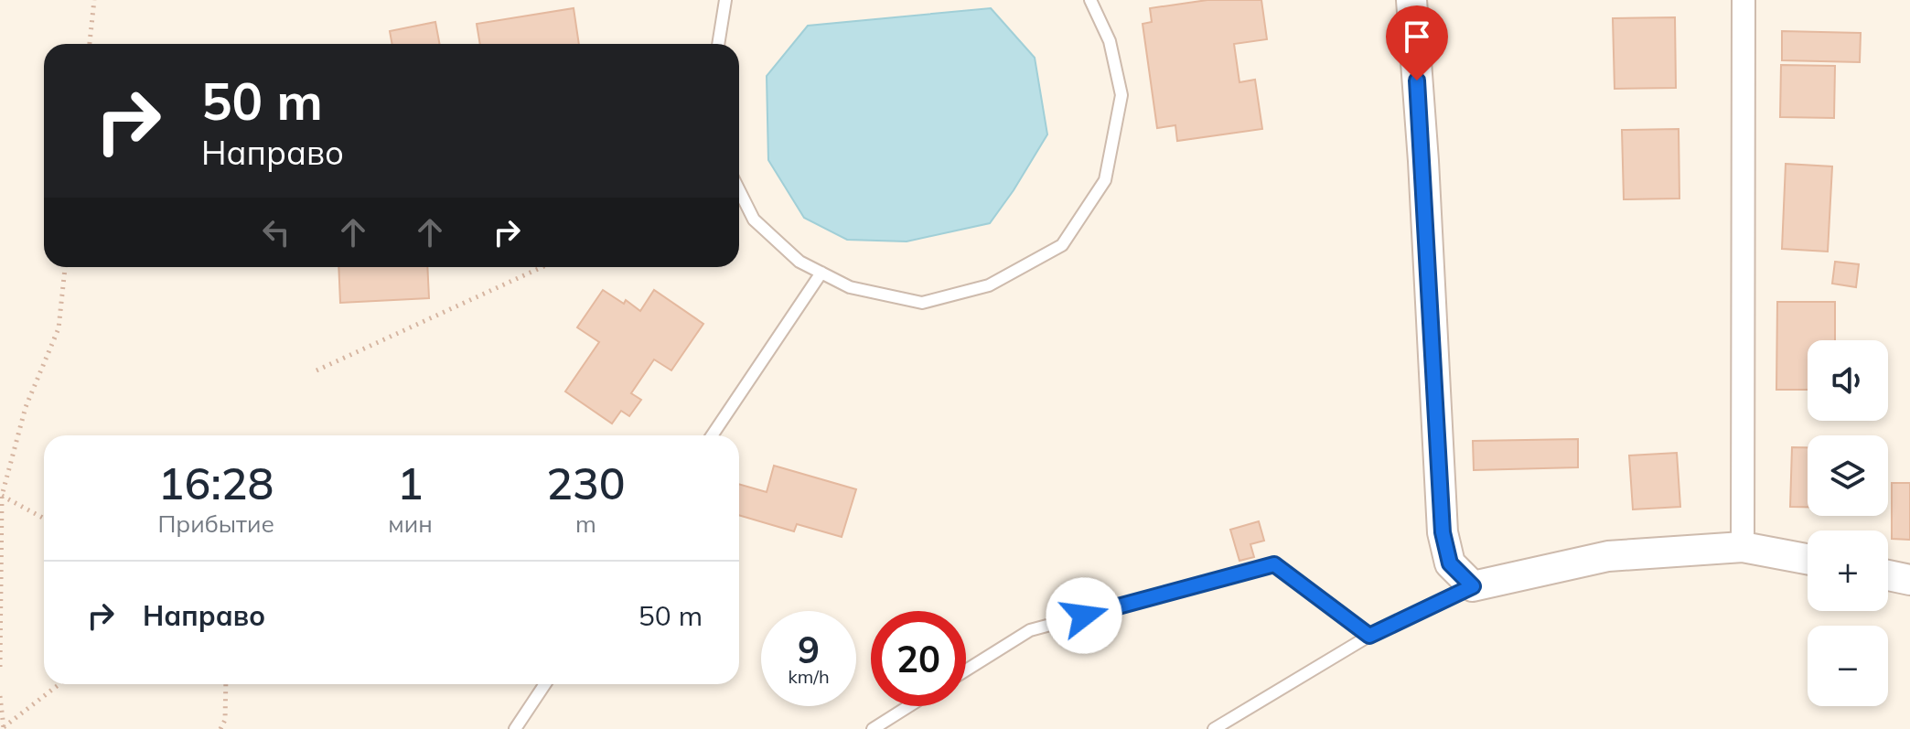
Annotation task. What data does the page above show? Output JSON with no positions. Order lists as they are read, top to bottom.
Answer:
{
  "page": {
    "turn": ["50 m", "Направо"],
    "map_buttons": ["+", "−"],
    "eta": [
      "16:28",
      "Прибытие",
      "1",
      "мин",
      "230",
      "m"
    ],
    "list": [
      {
        "name": "Направо",
        "value": "50 m"
      }
    ],
    "speed": "9 km/h",
    "limit": "20"
  }
}
